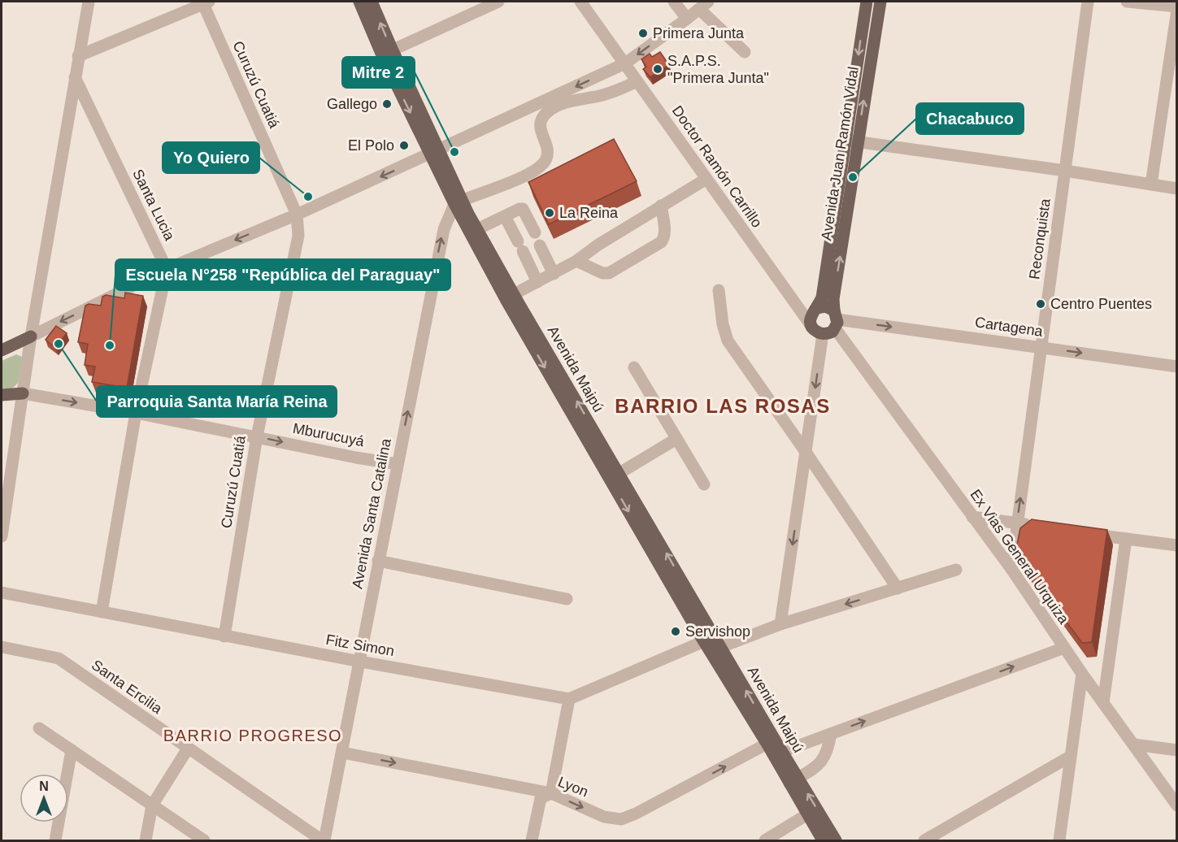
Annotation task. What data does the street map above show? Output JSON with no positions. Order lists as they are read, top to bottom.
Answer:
{
  "streets": {
    "main road": ["Avenida Juan Ramón Vidal", "Avenida Maipú"],
    "street": [
      "Curuzú Cuatiá",
      "Doctor Ramón Carrillo",
      "Santa Lucia",
      "Reconquista",
      "Cartagena",
      "Mburucuyá",
      "Avenida Santa Catalina",
      "Ex Vias General Urquiza",
      "Fitz Simon",
      "Santa Ercilia",
      "Lyon"
    ]
  },
  "crossings": [
    ["Curuzú Cuatiá", "Mburucuyá"],
    ["Curuzú Cuatiá", "Fitz Simon"],
    ["Avenida Juan Ramón Vidal", "Doctor Ramón Carrillo"],
    ["Avenida Juan Ramón Vidal", "Cartagena"],
    ["Avenida Juan Ramón Vidal", "Ex Vias General Urquiza"],
    ["Doctor Ramón Carrillo", "Cartagena"],
    ["Doctor Ramón Carrillo", "Ex Vias General Urquiza"],
    ["Reconquista", "Cartagena"],
    ["Reconquista", "Ex Vias General Urquiza"],
    ["Cartagena", "Ex Vias General Urquiza"],
    ["Avenida Maipú", "Avenida Santa Catalina"],
    ["Avenida Maipú", "Lyon"],
    ["Mburucuyá", "Avenida Santa Catalina"],
    ["Avenida Santa Catalina", "Fitz Simon"],
    ["Avenida Santa Catalina", "Santa Ercilia"],
    ["Avenida Santa Catalina", "Lyon"]
  ],
  "one_way": [
    "Cartagena",
    "Mburucuyá",
    "Avenida Santa Catalina",
    "Lyon"
  ],
  "districts": ["BARRIO LAS ROSAS", "BARRIO PROGRESO"],
  "places": [
    "Primera Junta",
    "S.A.P.S. \"Primera Junta\"",
    "Gallego",
    "El Polo",
    "Mitre 2",
    "Chacabuco",
    "Yo Quiero",
    "La Reina",
    "Centro Puentes",
    "Parroquia Santa María Reina",
    "Escuela N°258 \"República del Paraguay\"",
    "Servishop"
  ],
  "north": "top"
}
